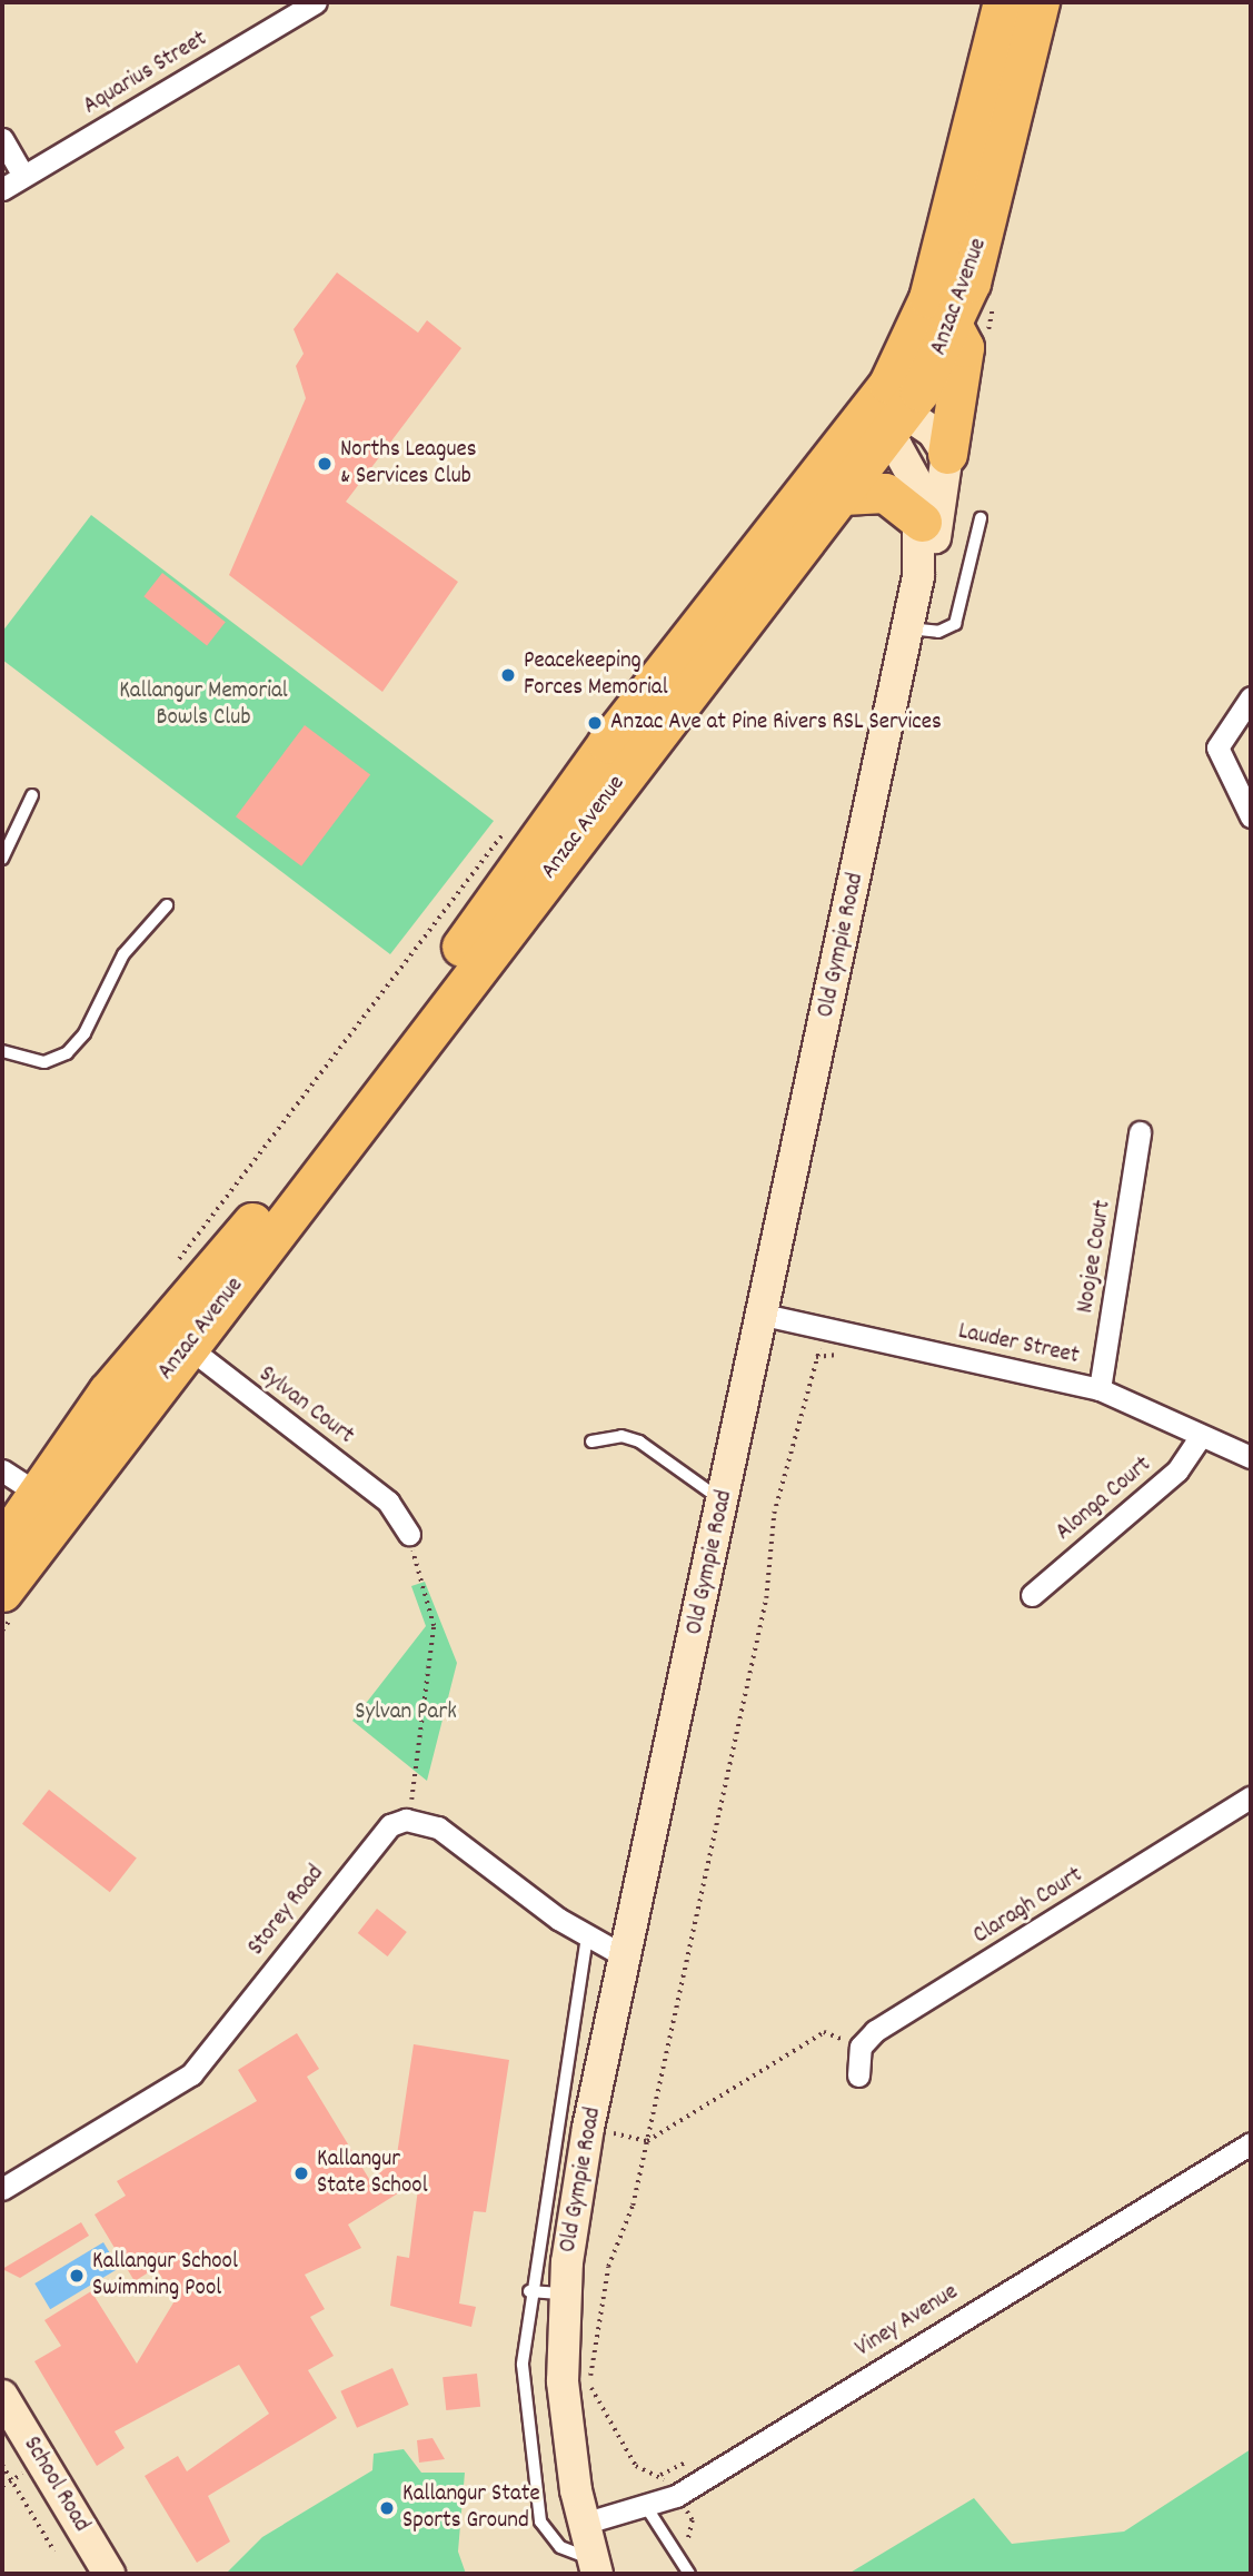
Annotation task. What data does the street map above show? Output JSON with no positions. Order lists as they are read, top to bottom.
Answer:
{
  "streets": {
    "highway": ["Anzac Avenue"],
    "main road": ["Old Gympie Road", "School Road"],
    "street": [
      "Aquarius Street",
      "Noojee Court",
      "Lauder Street",
      "Sylvan Court",
      "Alonga Court",
      "Claragh Court",
      "Storey Road",
      "Viney Avenue"
    ]
  },
  "crossings": [
    ["Anzac Avenue", "Old Gympie Road"],
    ["Anzac Avenue", "Sylvan Court"],
    ["Old Gympie Road", "Lauder Street"],
    ["Old Gympie Road", "Viney Avenue"],
    ["Noojee Court", "Lauder Street"],
    ["Lauder Street", "Alonga Court"]
  ],
  "parks": ["Kallangur Memorial Bowls Club", "Sylvan Park"],
  "places": [
    "Norths Leagues & Services Club",
    "Peacekeeping Forces Memorial",
    "Anzac Ave at Pine Rivers RSL Services",
    "Kallangur State School",
    "Kallangur School Swimming Pool",
    "Kallangur State Sports Ground"
  ]
}
